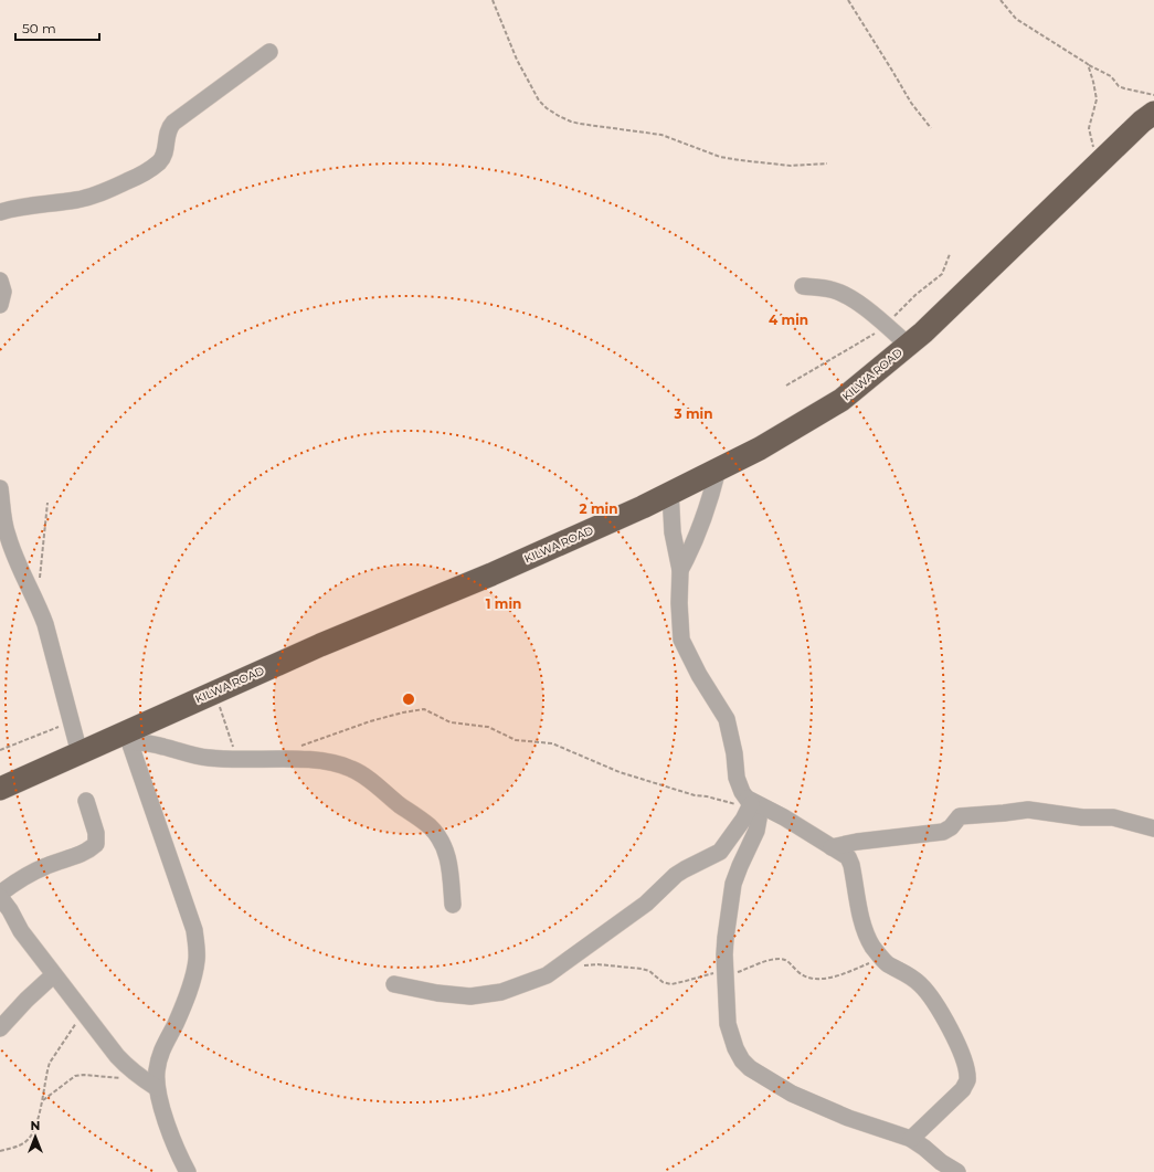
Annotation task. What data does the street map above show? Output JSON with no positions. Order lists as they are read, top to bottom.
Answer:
{
  "streets": {
    "highway": ["KILWA ROAD"]
  },
  "scale_bar": "50 m",
  "north": "top",
  "rings": [
    "4 min",
    "3 min",
    "2 min",
    "1 min"
  ]
}
